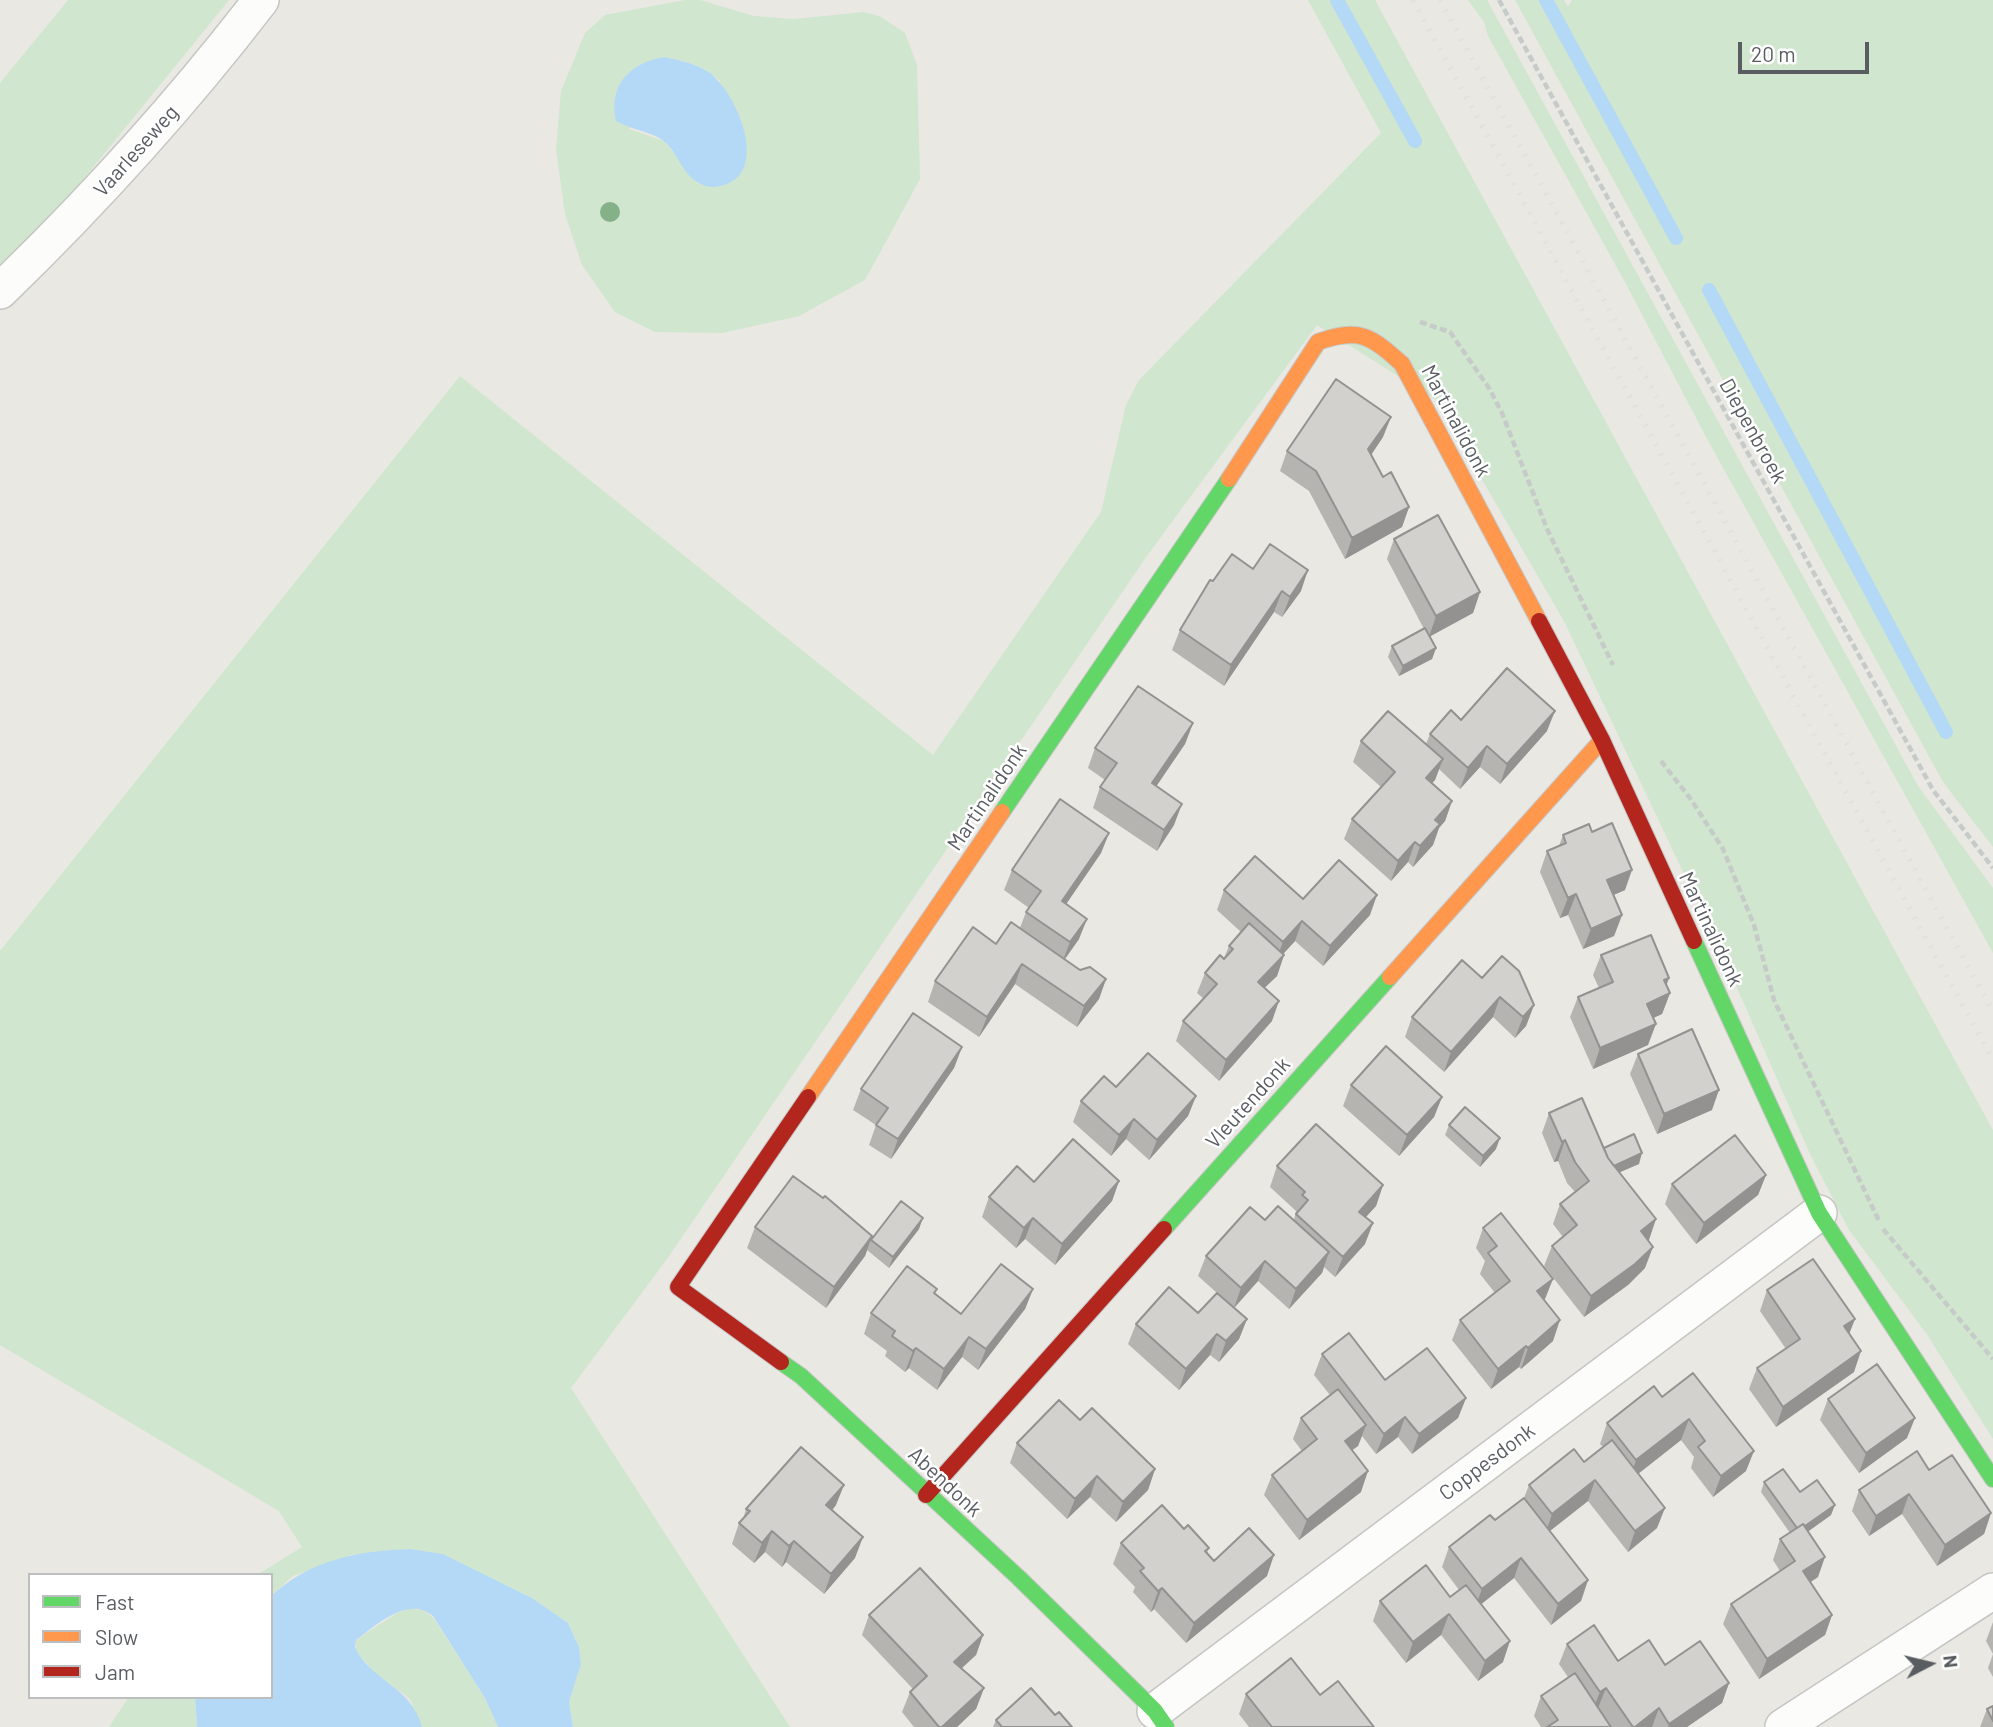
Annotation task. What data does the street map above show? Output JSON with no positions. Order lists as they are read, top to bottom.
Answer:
{
  "streets": {
    "street": [
      "Vaarleseweg",
      "Martinalidonk",
      "Vleutendonk",
      "Coppesdonk",
      "Abendonk"
    ],
    "path": ["Diepenbroek"]
  },
  "crossings": [
    ["Martinalidonk", "Vleutendonk"],
    ["Martinalidonk", "Coppesdonk"],
    ["Martinalidonk", "Abendonk"],
    ["Vleutendonk", "Abendonk"],
    ["Coppesdonk", "Abendonk"]
  ],
  "legend": ["Fast", "Slow", "Jam"],
  "scale_bar": "20 m",
  "north": "right"
}
